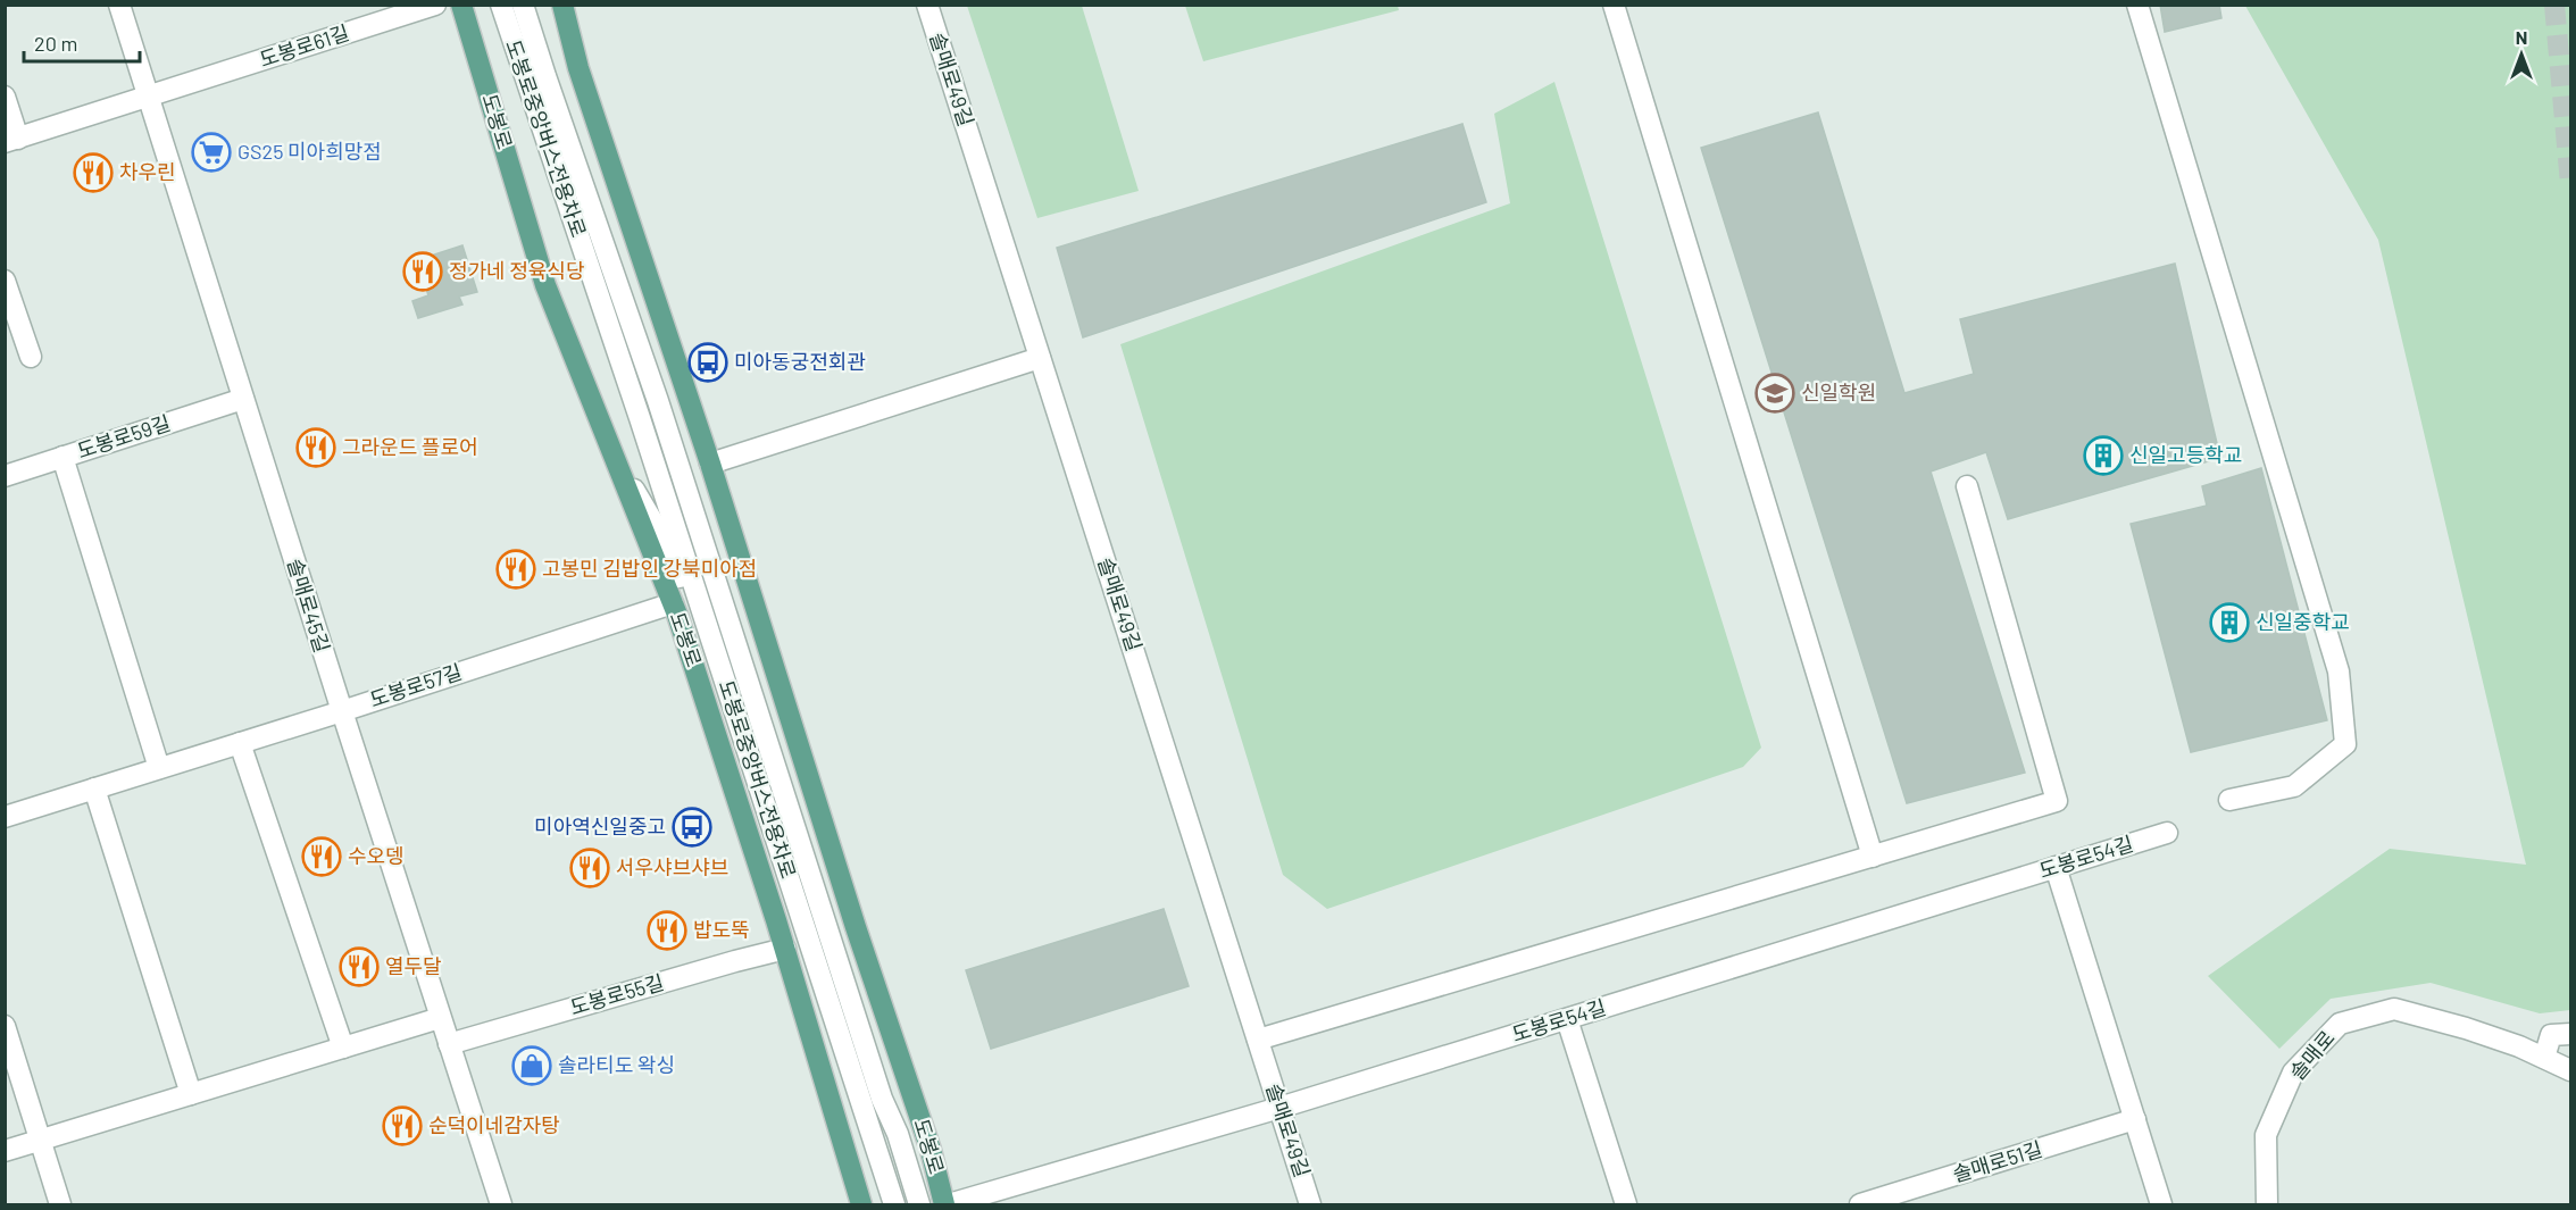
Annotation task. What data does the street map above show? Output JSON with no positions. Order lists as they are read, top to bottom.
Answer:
{
  "streets": {
    "main road": ["도봉로"],
    "street": [
      "도봉로61길",
      "솔매로49길",
      "도봉로중앙버스전용차로",
      "도봉로59길",
      "솔매로45길",
      "도봉로57길",
      "도봉로54길",
      "도봉로55길",
      "솔매로",
      "솔매로51길"
    ]
  },
  "crossings": [
    ["도봉로61길", "솔매로45길"],
    ["솔매로49길", "도봉로54길"],
    ["도봉로", "도봉로57길"],
    ["도봉로", "도봉로54길"],
    ["도봉로", "도봉로55길"],
    ["도봉로59길", "솔매로45길"],
    ["솔매로45길", "도봉로57길"],
    ["솔매로45길", "도봉로55길"]
  ],
  "places": {
    "supermarket": ["GS25 미아희망점"],
    "restaurant": [
      "차우린",
      "정가네 정육식당",
      "그라운드 플로어",
      "고봉민 김밥인 강북미아점",
      "수오뎅",
      "서우샤브샤브",
      "밥도뚝",
      "열두달",
      "순덕이네감자탕"
    ],
    "bus stop": ["미아동궁전회관", "미아역신일중고"],
    "school or university": ["신일학원"],
    "building": ["신일고등학교", "신일중학교"],
    "shop": ["솔라티도 왁싱"]
  },
  "scale_bar": "20 m",
  "north": "top"
}
